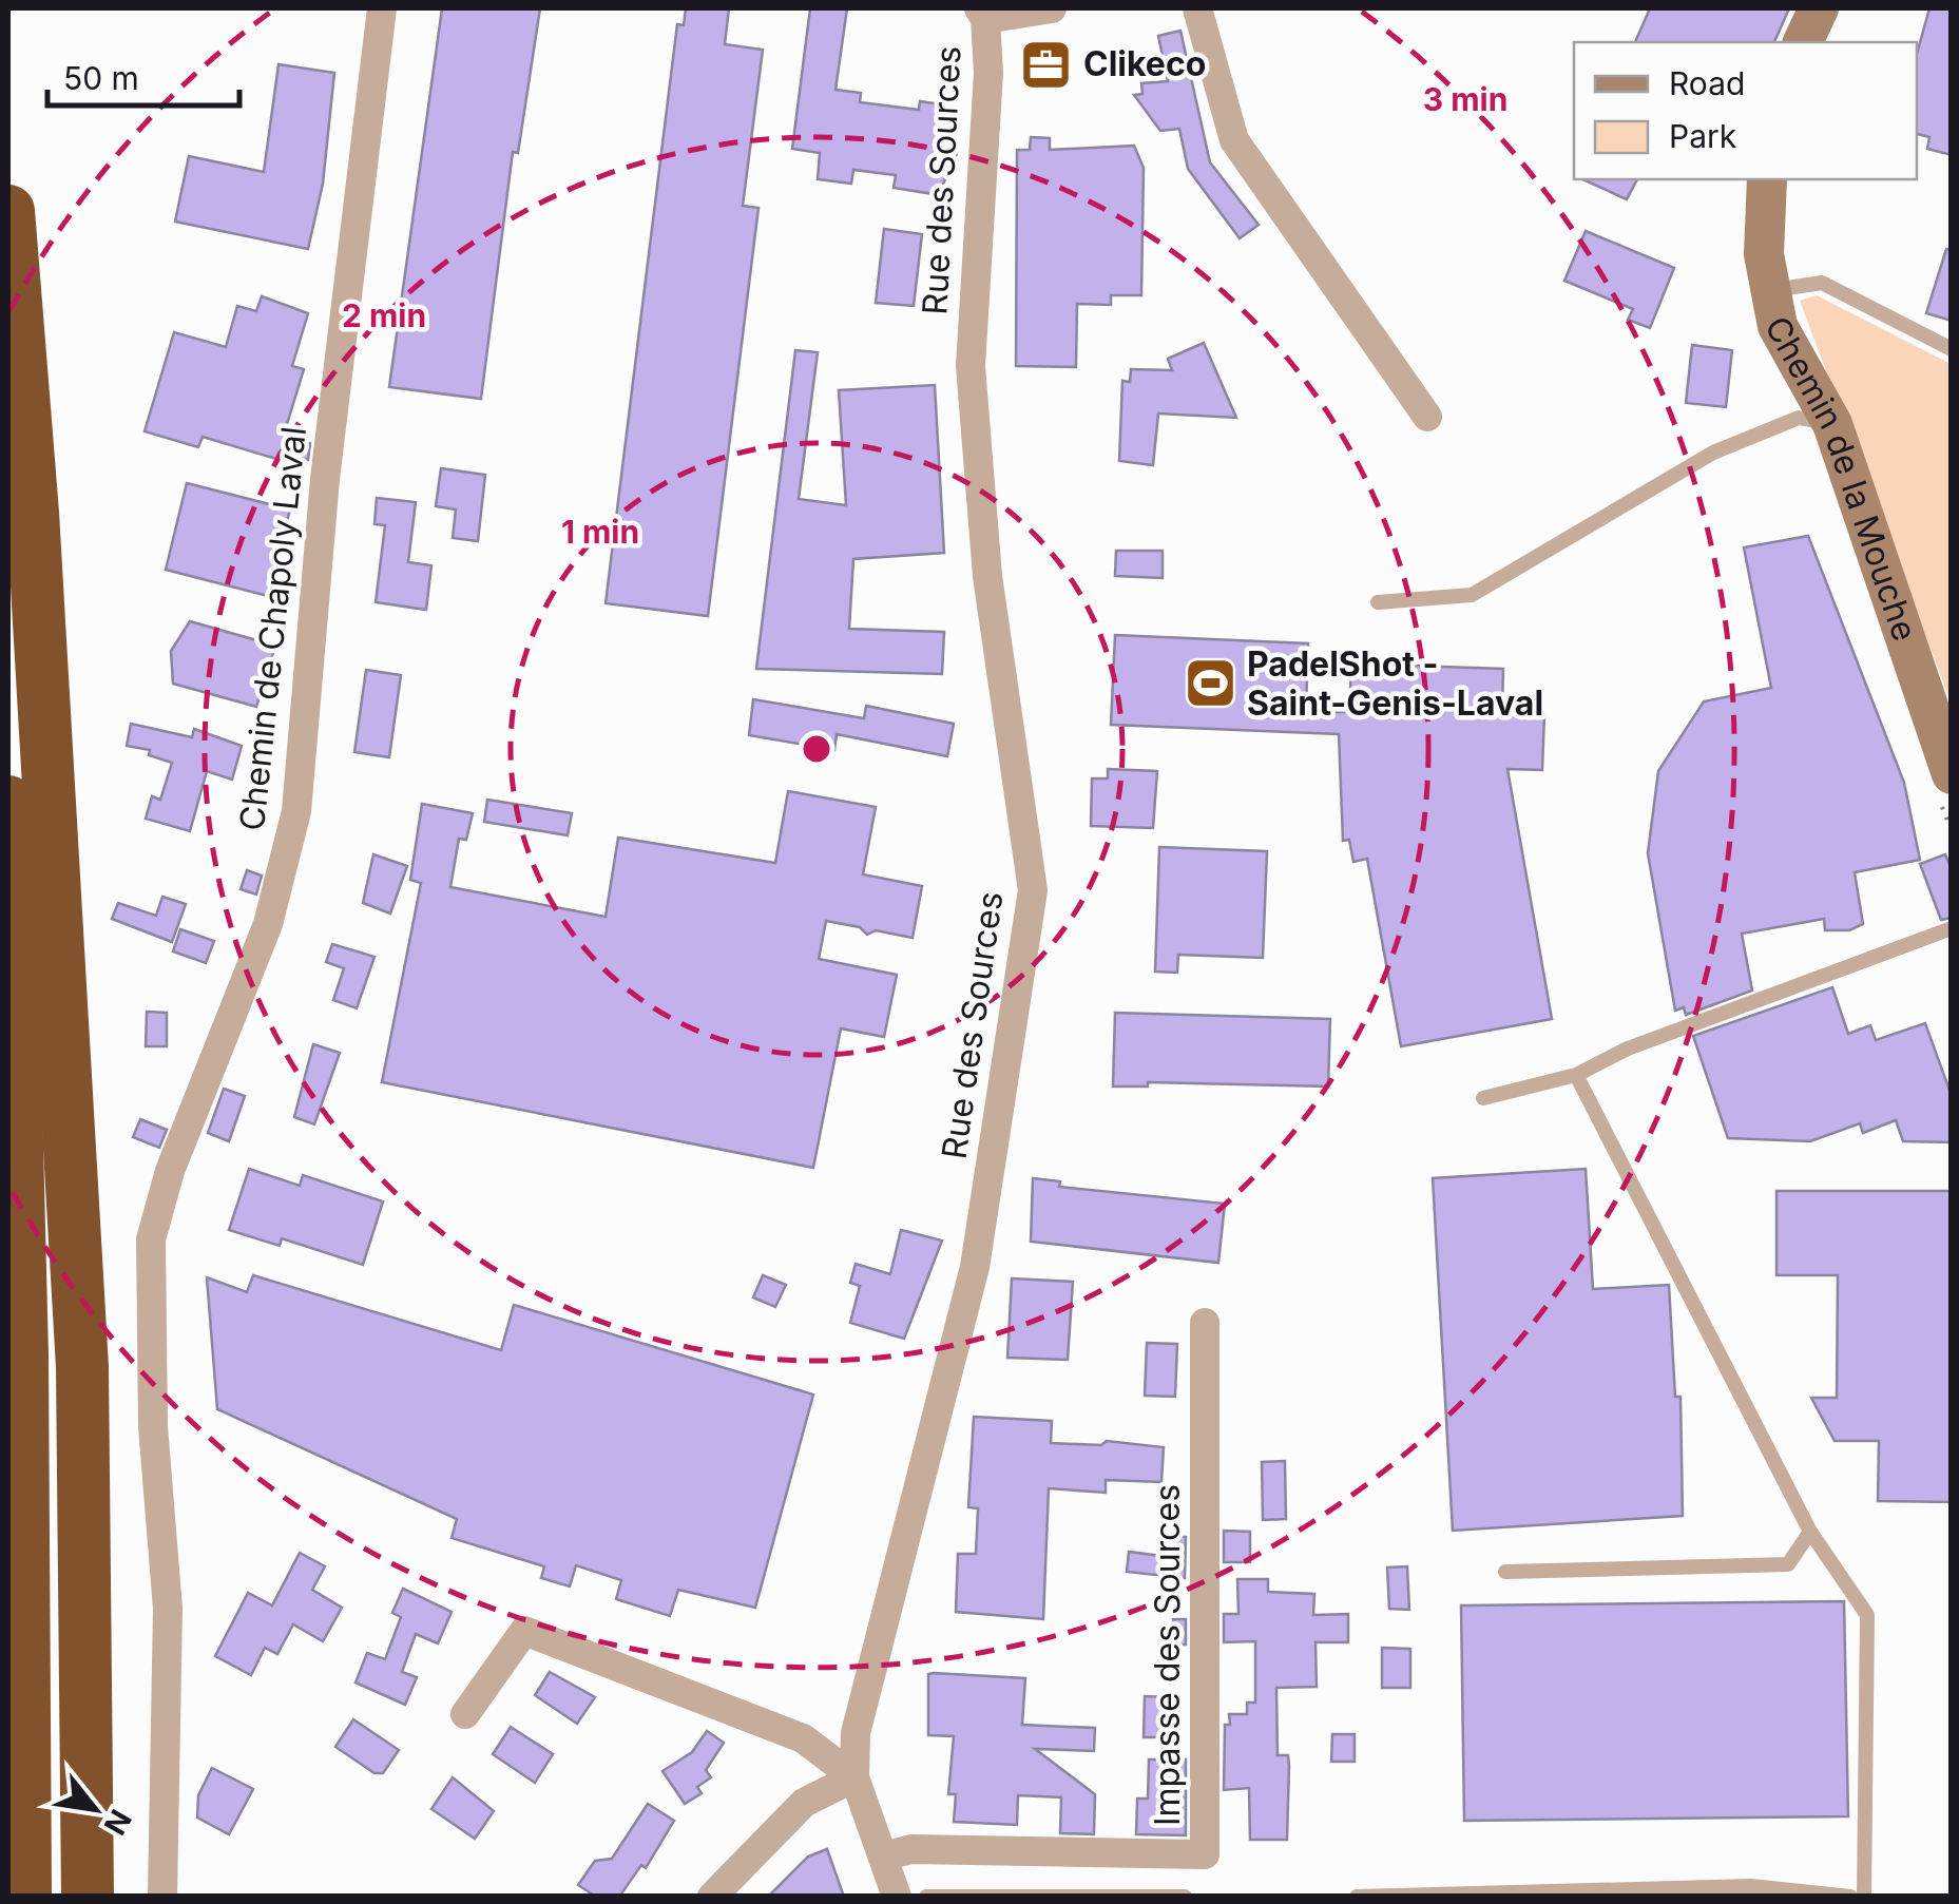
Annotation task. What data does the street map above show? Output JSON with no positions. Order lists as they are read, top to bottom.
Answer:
{
  "streets": {
    "street": [
      "Rue des Sources",
      "Chemin de la Mouche",
      "Chemin de Chapoly Laval",
      "Impasse des Sources"
    ]
  },
  "crossings": [
    ["Rue des Sources", "Impasse des Sources"]
  ],
  "places": {
    "office": ["Clikeco"],
    "sports": ["PadelShot - Saint-Genis-Laval"]
  },
  "legend": ["Road", "Park"],
  "scale_bar": "50 m",
  "north": "bottom right",
  "rings": ["3 min", "2 min", "1 min"]
}
